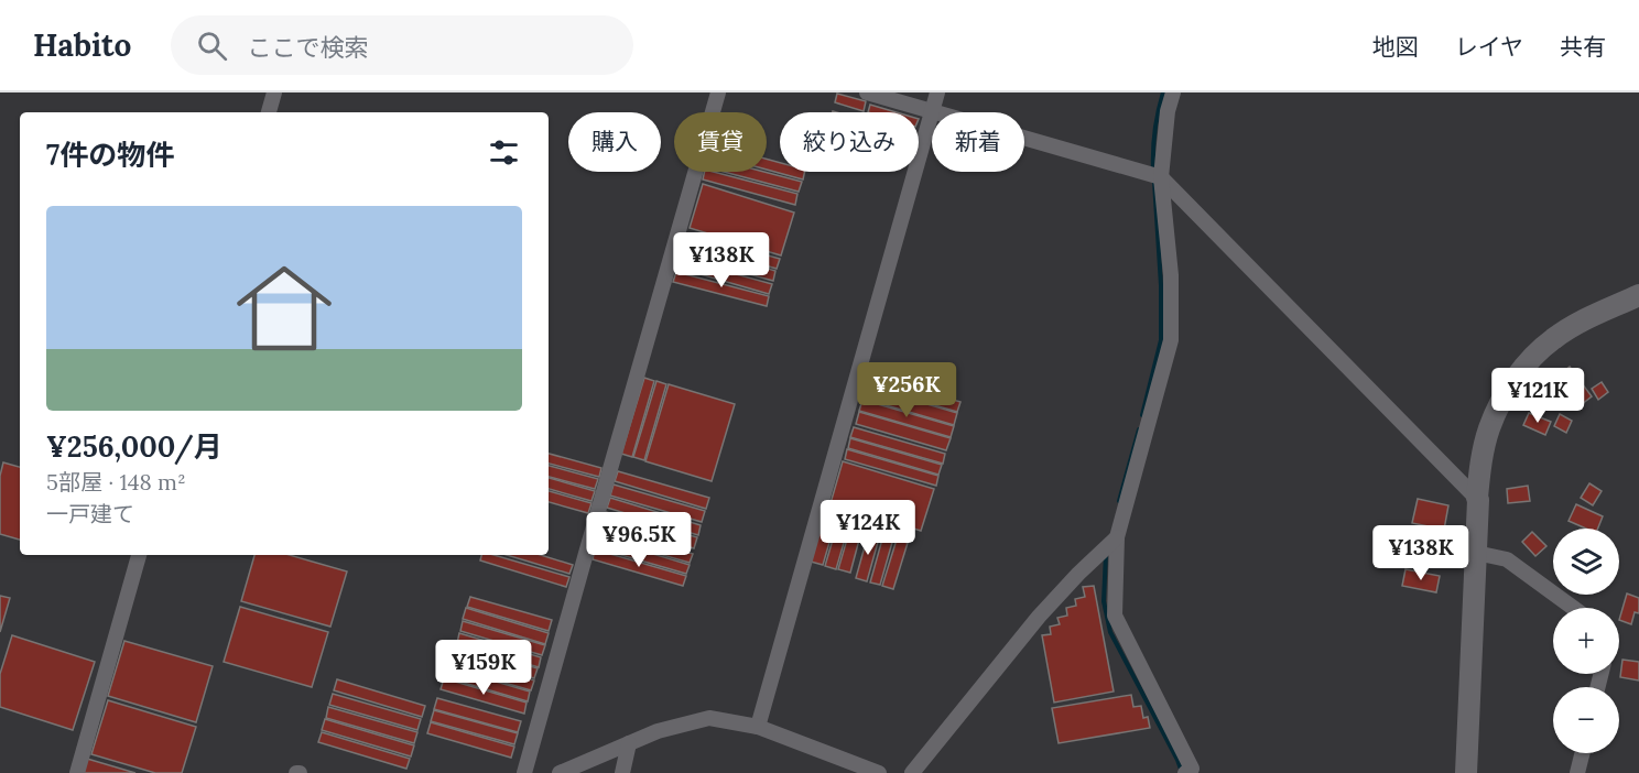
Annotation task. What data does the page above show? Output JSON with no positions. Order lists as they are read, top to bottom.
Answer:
{
  "page": {
    "header": "Habito",
    "search": "ここで検索",
    "nav": ["地図", "レイヤ", "共有"],
    "chip": [
      "購入",
      "賃貸",
      "絞り込み",
      "新着"
    ],
    "heading": "7件の物件",
    "list": [
      {
        "name": "¥256,000/月",
        "note": "5部屋 · 148 m² · 一戸建て"
      }
    ],
    "price": [
      "¥138K",
      "¥256K",
      "¥121K",
      "¥124K",
      "¥96.5K",
      "¥138K",
      "¥159K"
    ],
    "map_buttons": ["+", "−"]
  }
}
